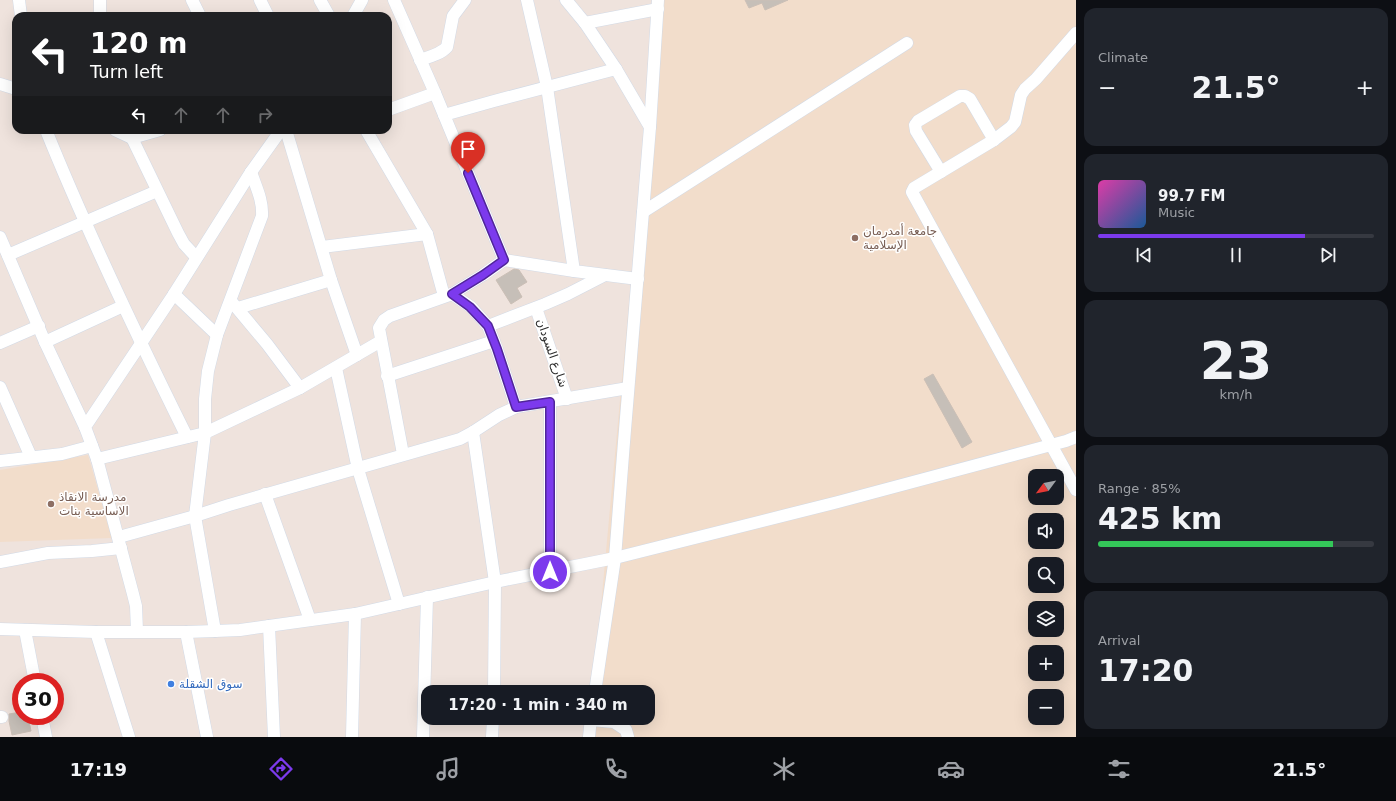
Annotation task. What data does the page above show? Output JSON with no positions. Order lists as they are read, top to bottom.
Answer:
{
  "streets": {
    "street": ["شارع السودان"]
  },
  "places": ["جامعة أمدرمان الإسلامية", "مدرسة الانقاذ الاساسية بنات", "سوق الشقلة"],
  "north": "bottom left",
  "page": {
    "tile": [
      "Climate",
      ["23", "km/h"],
      ["Range · 85%", "425 km"],
      ["Arrival", "17:20"]
    ],
    "turn": ["120 m", "Turn left"],
    "heat": ["−", "21.5°", "+"],
    "song": ["99.7 FM", "Music"],
    "map_buttons": ["+", "−"],
    "limit": "30",
    "trip": "17:20 · 1 min · 340 m",
    "tabs": ["17:19", "21.5°"]
  }
}
